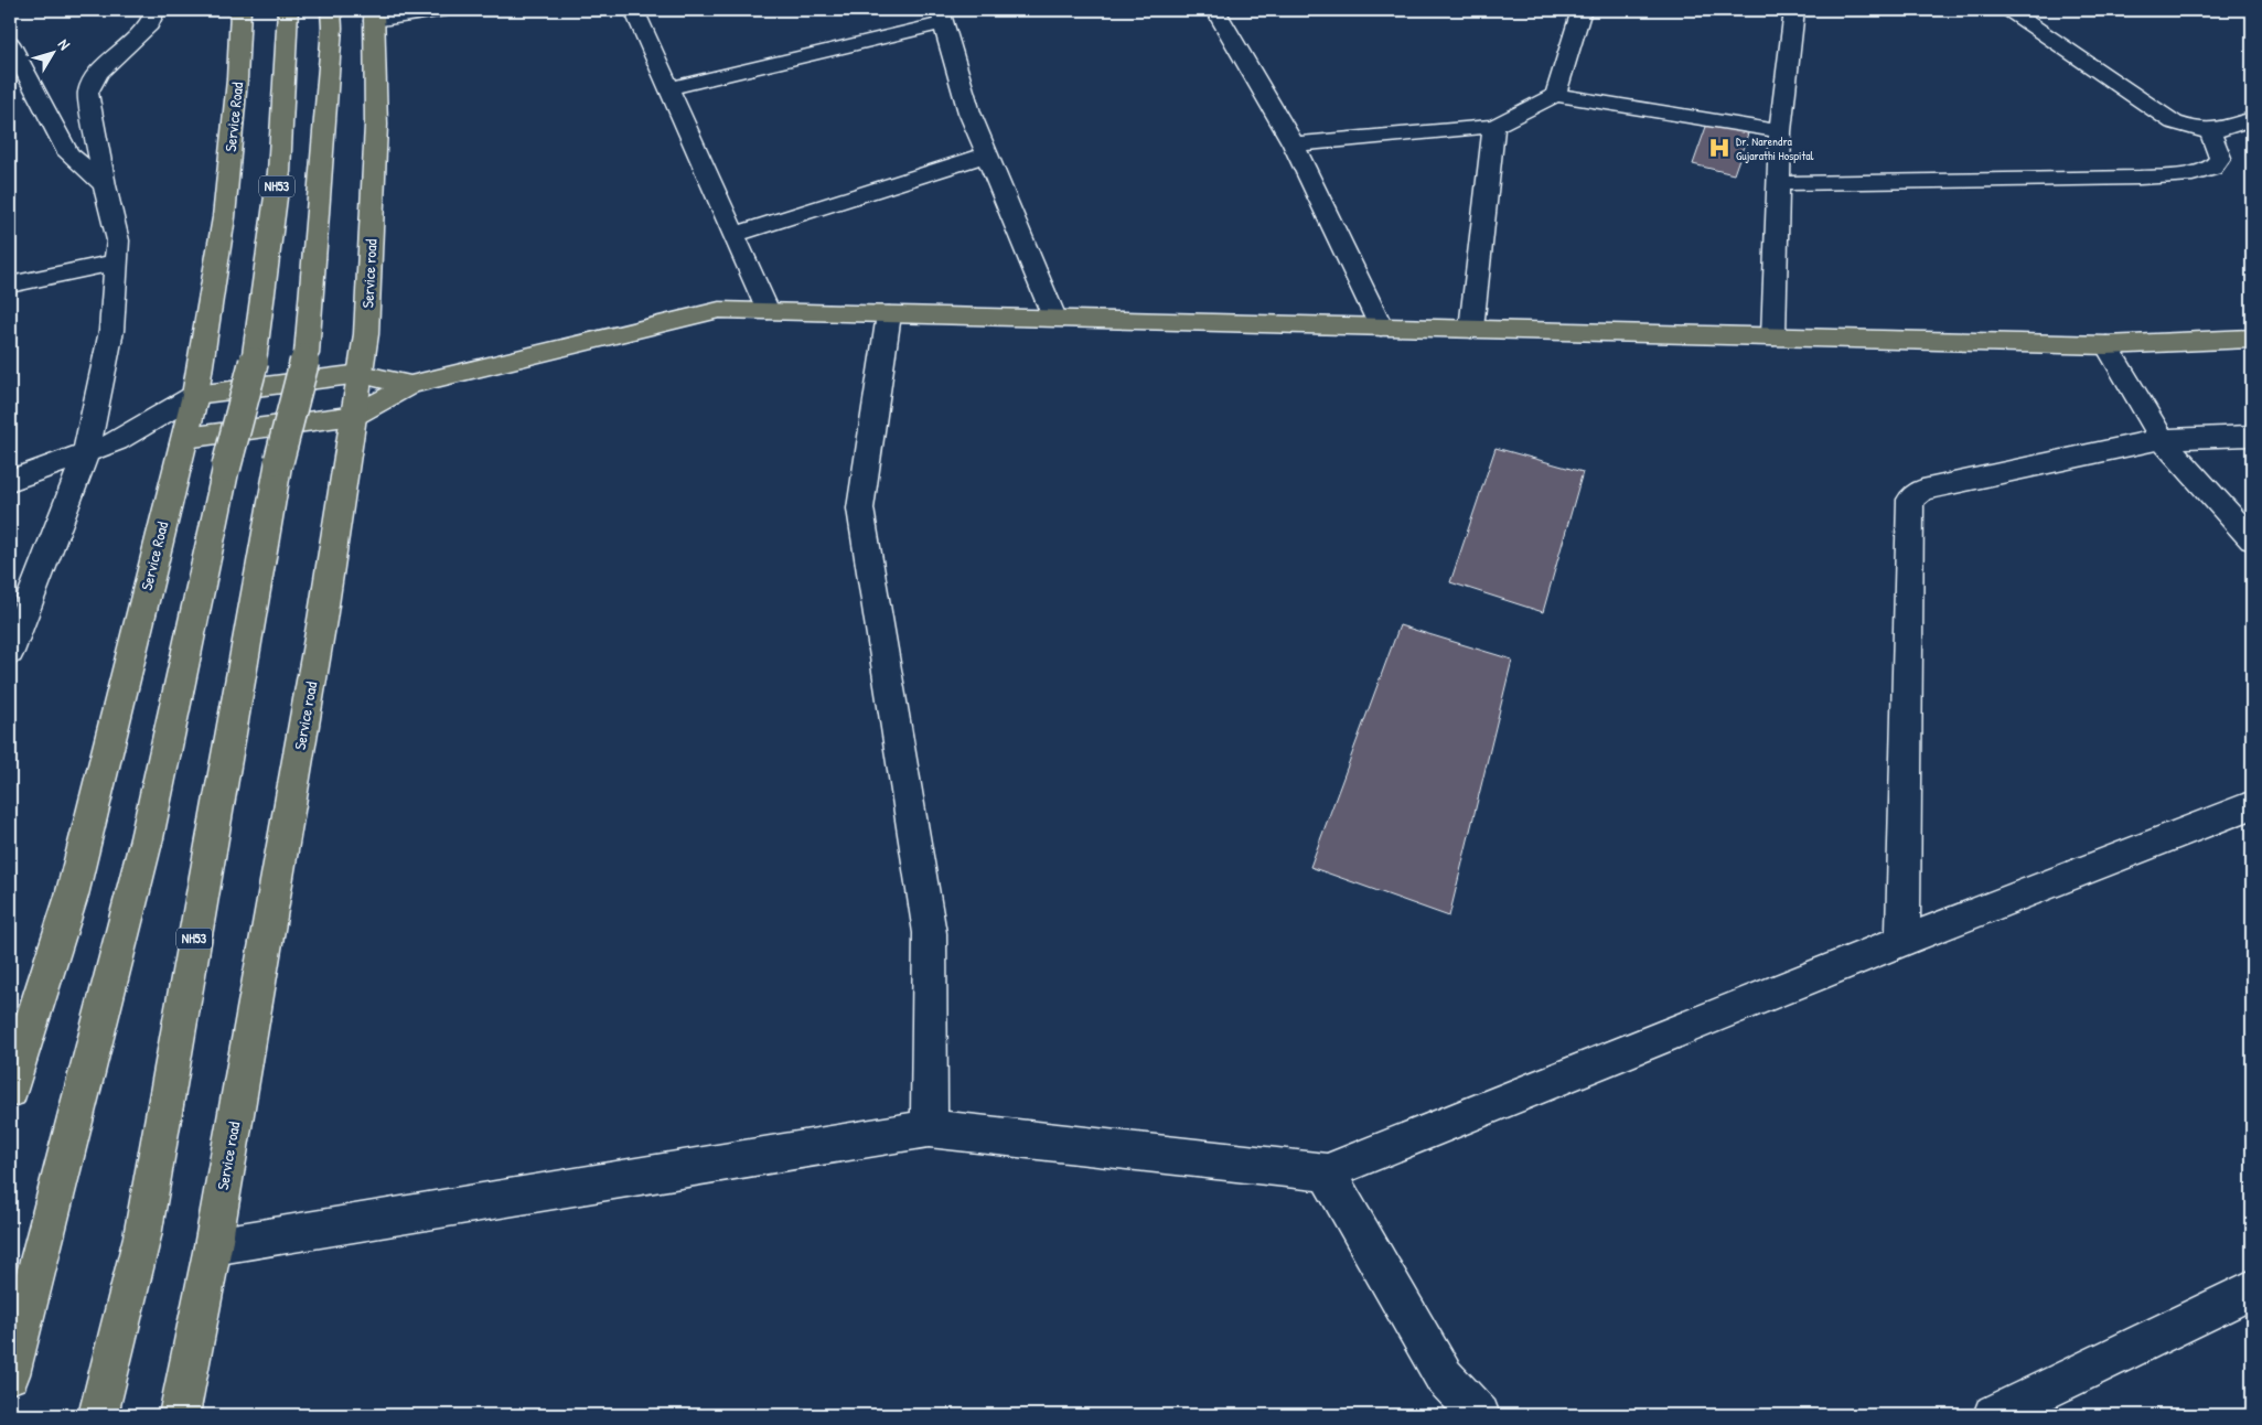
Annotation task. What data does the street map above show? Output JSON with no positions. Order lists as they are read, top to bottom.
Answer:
{
  "streets": {
    "main road": ["Service Road", "NH53", "Service road"]
  },
  "places": {
    "hospital": ["Dr. Narendra Gujarathi Hospital"]
  },
  "north": "top right"
}
